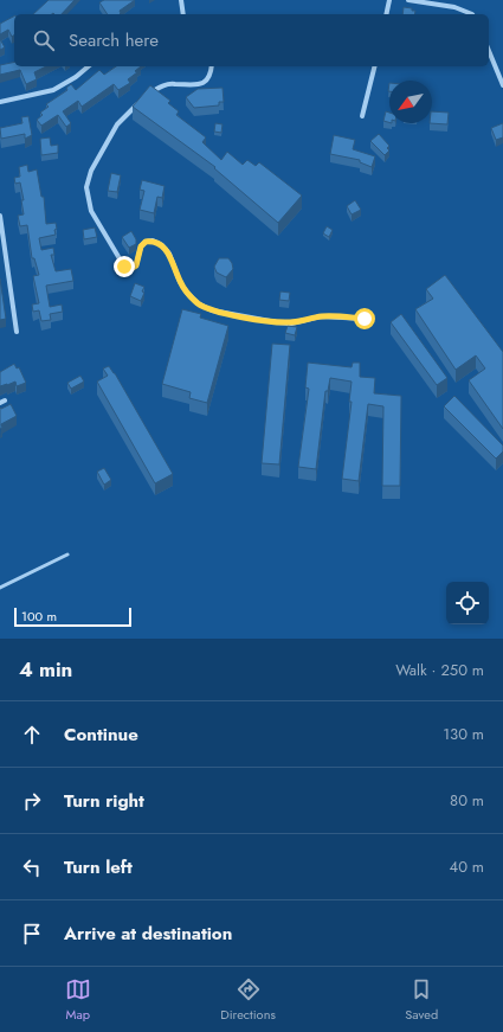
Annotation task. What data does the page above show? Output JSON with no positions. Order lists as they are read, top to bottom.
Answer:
{
  "scale_bar": "100 m",
  "north": "bottom left",
  "page": {
    "search": "Search here",
    "scale": "100 m",
    "heading": ["4 min", "Walk · 250 m"],
    "list": [
      ["Continue", "130 m"],
      ["Turn right", "80 m"],
      ["Turn left", "40 m"],
      "Arrive at destination"
    ],
    "nav": ["Map", "Directions", "Saved"]
  }
}
